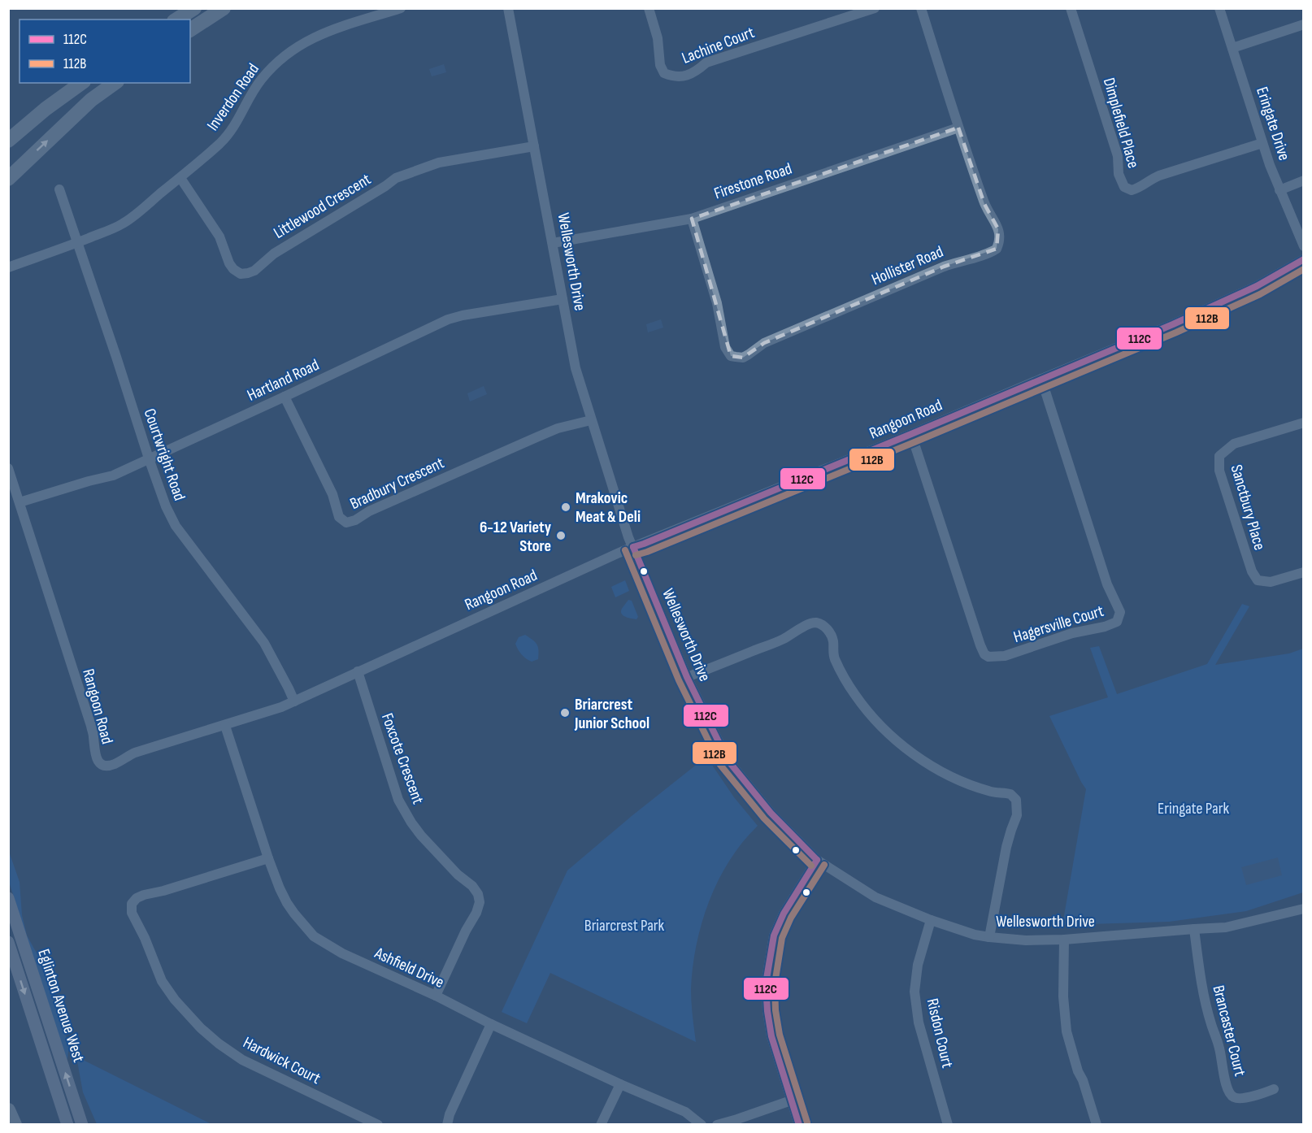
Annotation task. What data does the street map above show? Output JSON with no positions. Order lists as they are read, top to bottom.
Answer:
{
  "streets": {
    "main road": ["Eglinton Avenue West"],
    "street": [
      "Lachine Court",
      "Inverdon Road",
      "Dimplefield Place",
      "Eringate Drive",
      "Firestone Road",
      "Littlewood Crescent",
      "Wellesworth Drive",
      "Hollister Road",
      "Hartland Road",
      "Rangoon Road",
      "Courtwright Road",
      "Bradbury Crescent",
      "Sanctbury Place",
      "Hagersville Court",
      "Foxcote Crescent",
      "Ashfield Drive",
      "Brancaster Court",
      "Risdon Court",
      "Hardwick Court"
    ]
  },
  "crossings": [
    ["Inverdon Road", "Littlewood Crescent"],
    ["Inverdon Road", "Courtwright Road"],
    ["Dimplefield Place", "Eringate Drive"],
    ["Firestone Road", "Wellesworth Drive"],
    ["Firestone Road", "Hollister Road"],
    ["Littlewood Crescent", "Wellesworth Drive"],
    ["Wellesworth Drive", "Hartland Road"],
    ["Wellesworth Drive", "Rangoon Road"],
    ["Wellesworth Drive", "Bradbury Crescent"],
    ["Wellesworth Drive", "Brancaster Court"],
    ["Wellesworth Drive", "Risdon Court"],
    ["Hartland Road", "Rangoon Road"],
    ["Hartland Road", "Courtwright Road"],
    ["Hartland Road", "Bradbury Crescent"],
    ["Rangoon Road", "Courtwright Road"],
    ["Rangoon Road", "Hagersville Court"],
    ["Rangoon Road", "Foxcote Crescent"],
    ["Rangoon Road", "Ashfield Drive"],
    ["Foxcote Crescent", "Ashfield Drive"],
    ["Ashfield Drive", "Hardwick Court"]
  ],
  "parks": ["Eringate Park", "Briarcrest Park"],
  "places": ["Mrakovic Meat & Deli", "6-12 Variety Store", "Briarcrest Junior School"],
  "lines": ["transit line 112C", "transit line 112B"],
  "legend": ["112C", "112B"]
}
